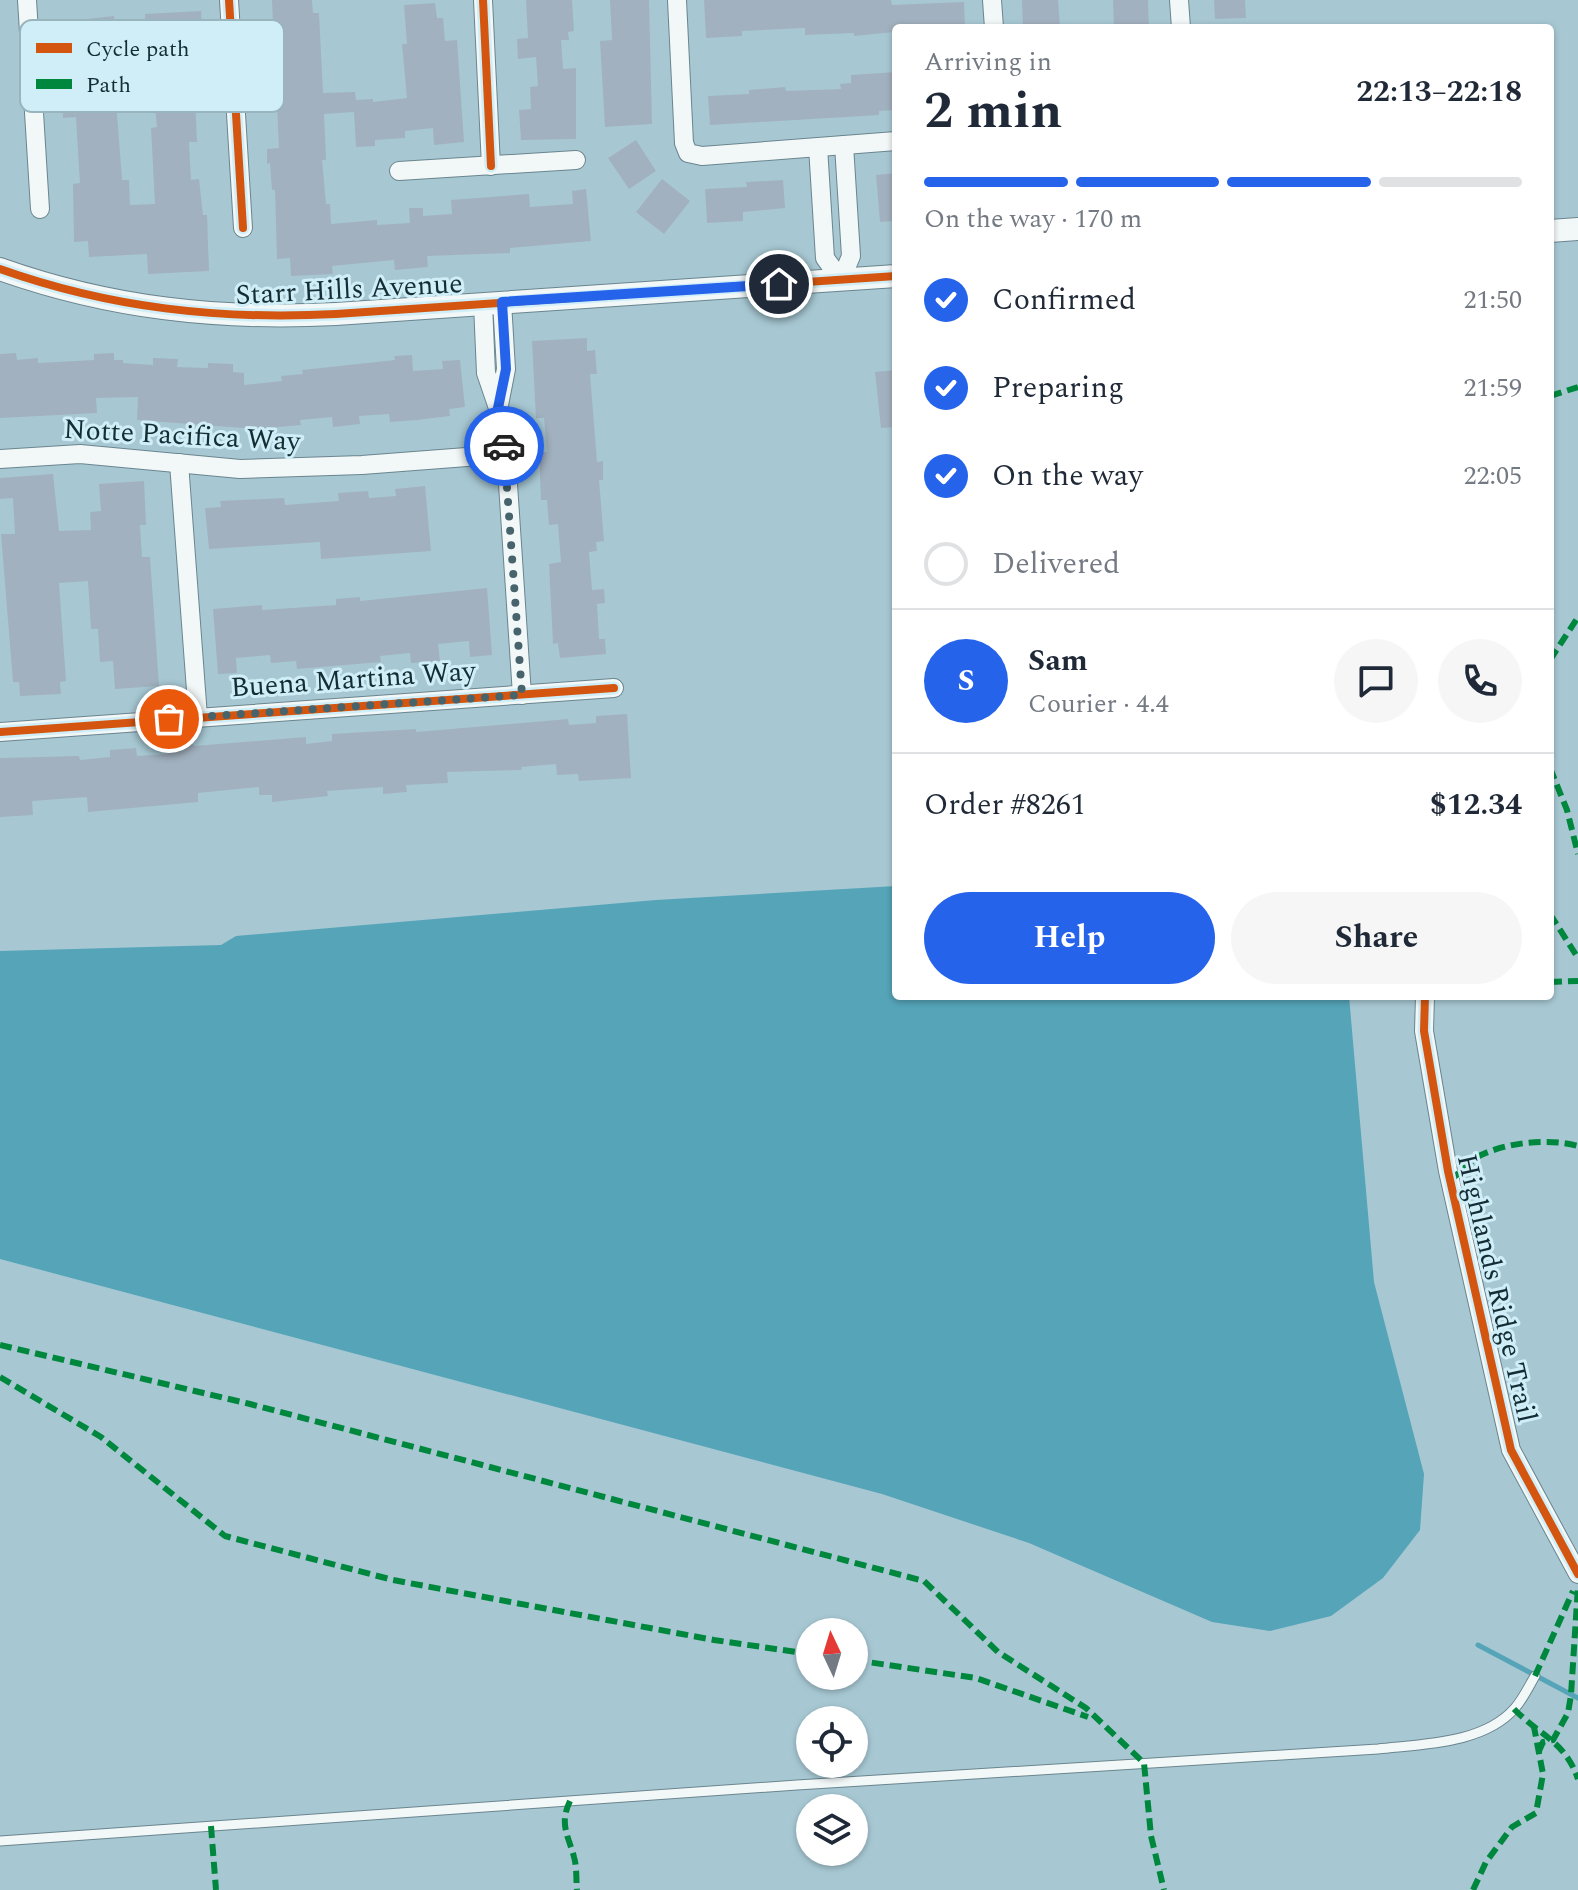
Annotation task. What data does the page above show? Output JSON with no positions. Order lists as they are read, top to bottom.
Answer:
{
  "streets": {
    "street": [
      "Starr Hills Avenue",
      "Notte Pacifica Way",
      "Buena Martina Way",
      "Highlands Ridge Trail"
    ]
  },
  "legend": ["Cycle path", "Path"],
  "north": "top",
  "page": {
    "heading": ["2 min", "Arriving in", "22:13–22:18"],
    "panel": [
      "Sam",
      "Courier · 4.4",
      "Order #8261",
      "$12.34"
    ],
    "bar": "On the way · 170 m",
    "list": [
      ["Confirmed", "21:50"],
      ["Preparing", "21:59"],
      ["On the way", "22:05"],
      "Delivered"
    ],
    "round": "S",
    "buttons": ["Help", "Share"]
  }
}
